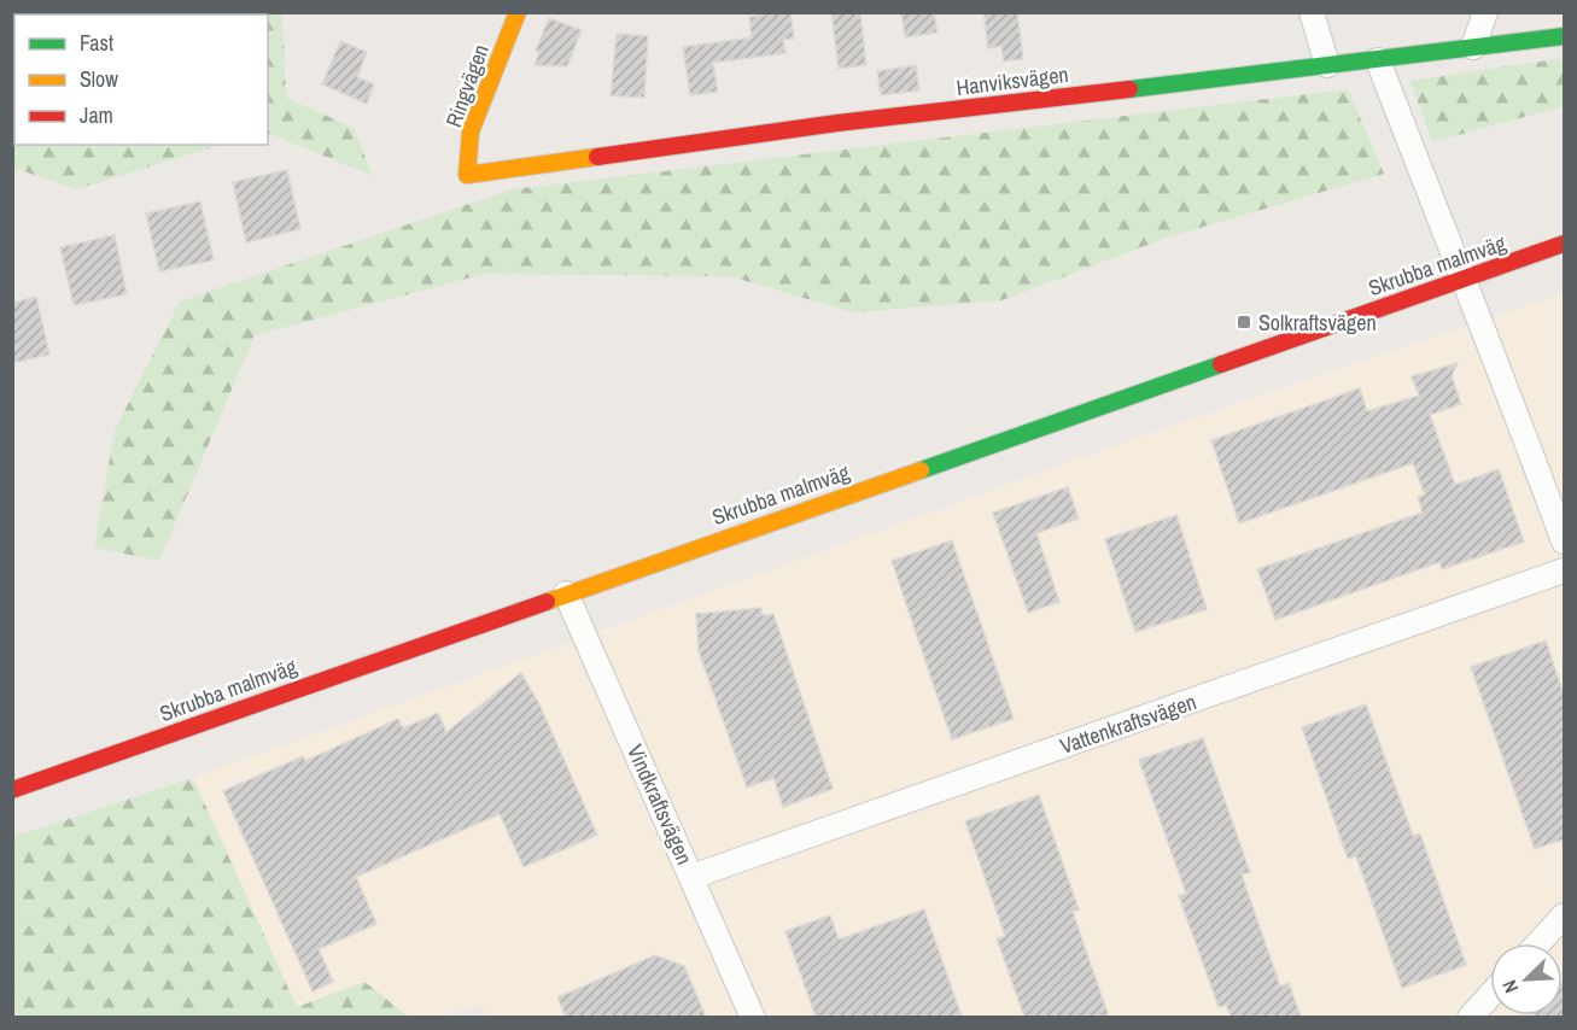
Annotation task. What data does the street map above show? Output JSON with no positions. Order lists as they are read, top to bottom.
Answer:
{
  "streets": {
    "street": [
      "Hanviksvägen",
      "Ringvägen",
      "Skrubba malmväg",
      "Vattenkraftsvägen",
      "Vindkraftsvägen"
    ]
  },
  "crossings": [
    ["Hanviksvägen", "Ringvägen"],
    ["Skrubba malmväg", "Vindkraftsvägen"],
    ["Vattenkraftsvägen", "Vindkraftsvägen"]
  ],
  "places": {
    "transit": ["Solkraftsvägen"]
  },
  "legend": ["Fast", "Slow", "Jam"],
  "north": "bottom left"
}
